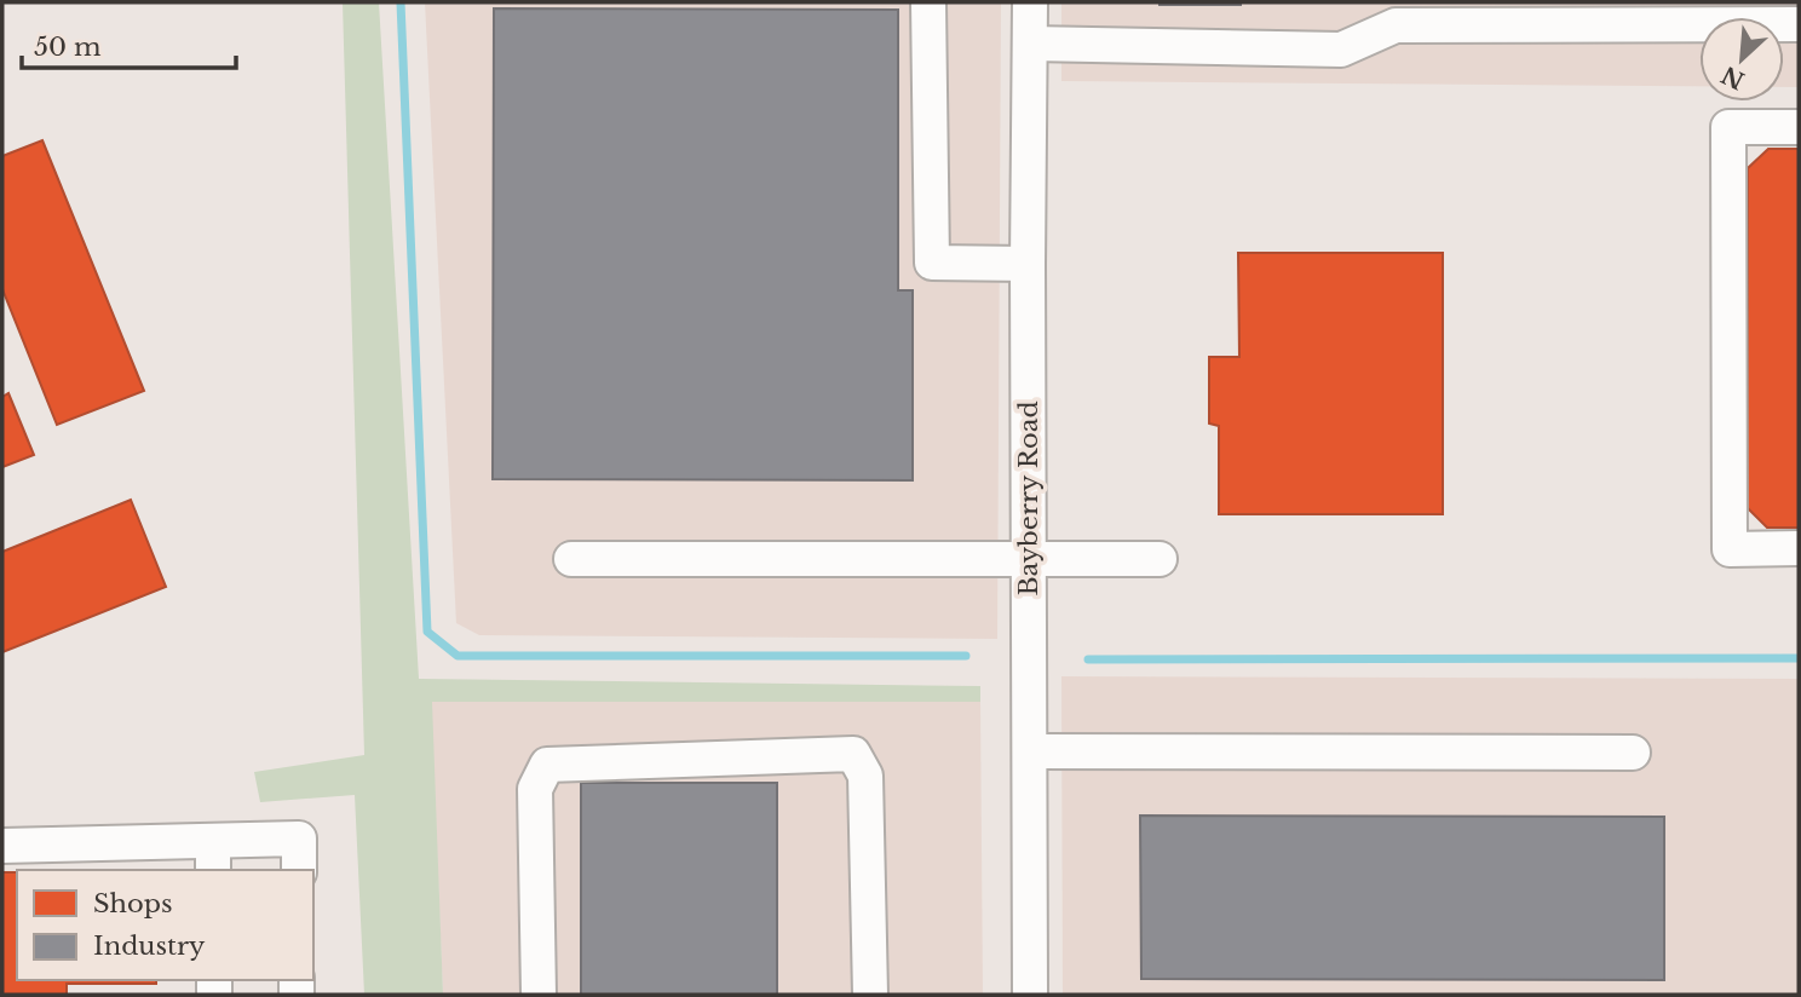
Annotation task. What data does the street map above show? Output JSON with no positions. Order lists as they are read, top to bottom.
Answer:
{
  "streets": {
    "street": ["Bayberry Road"]
  },
  "legend": ["Shops", "Industry"],
  "scale_bar": "50 m",
  "north": "bottom left"
}
